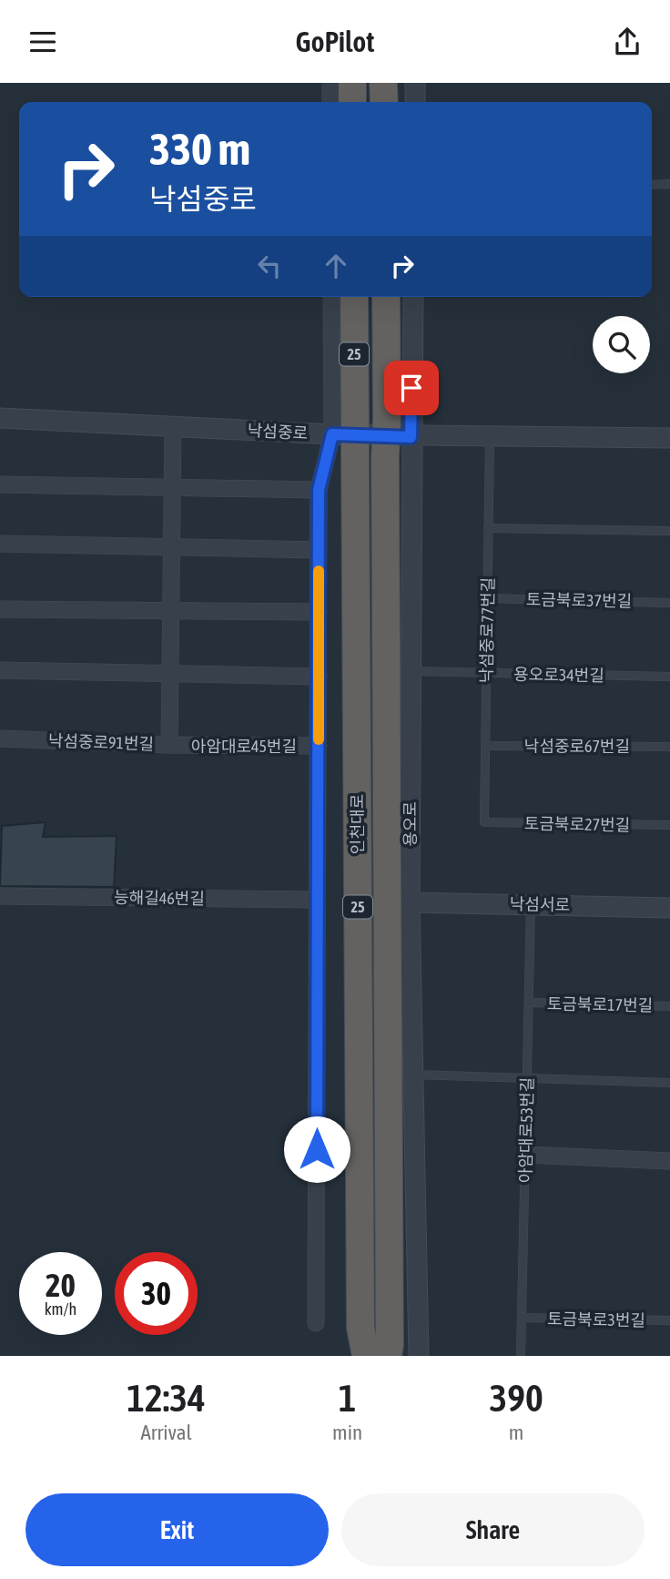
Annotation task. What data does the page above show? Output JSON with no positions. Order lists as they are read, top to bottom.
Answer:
{
  "streets": {
    "highway": ["25", "인천대로"],
    "street": [
      "낙섬중로",
      "낙섬중로91번길",
      "아암대로45번길",
      "용오로",
      "능해길46번길",
      "낙섬서로"
    ],
    "lane": [
      "토금북로37번길",
      "낙섬중로77번길",
      "용오로34번길",
      "낙섬중로67번길",
      "토금북로27번길",
      "토금북로17번길",
      "아암대로53번길",
      "토금북로3번길"
    ]
  },
  "crossings": [
    ["낙섬중로", "낙섬중로77번길"],
    ["낙섬중로", "낙섬중로91번길"],
    ["낙섬중로", "아암대로45번길"],
    ["낙섬중로", "용오로"],
    ["토금북로37번길", "낙섬중로77번길"],
    ["낙섬중로77번길", "용오로34번길"],
    ["낙섬중로77번길", "낙섬중로67번길"],
    ["낙섬중로77번길", "토금북로27번길"],
    ["용오로34번길", "용오로"],
    ["낙섬중로91번길", "아암대로45번길"],
    ["아암대로45번길", "능해길46번길"],
    ["용오로", "낙섬서로"],
    ["낙섬서로", "아암대로53번길"],
    ["토금북로17번길", "아암대로53번길"],
    ["아암대로53번길", "토금북로3번길"]
  ],
  "page": {
    "header": "GoPilot",
    "turn": ["330 m", "낙섬중로"],
    "speed": "20 km/h",
    "limit": "30",
    "eta": [
      "12:34",
      "Arrival",
      "1",
      "min",
      "390",
      "m"
    ],
    "buttons": ["Exit", "Share"]
  }
}
